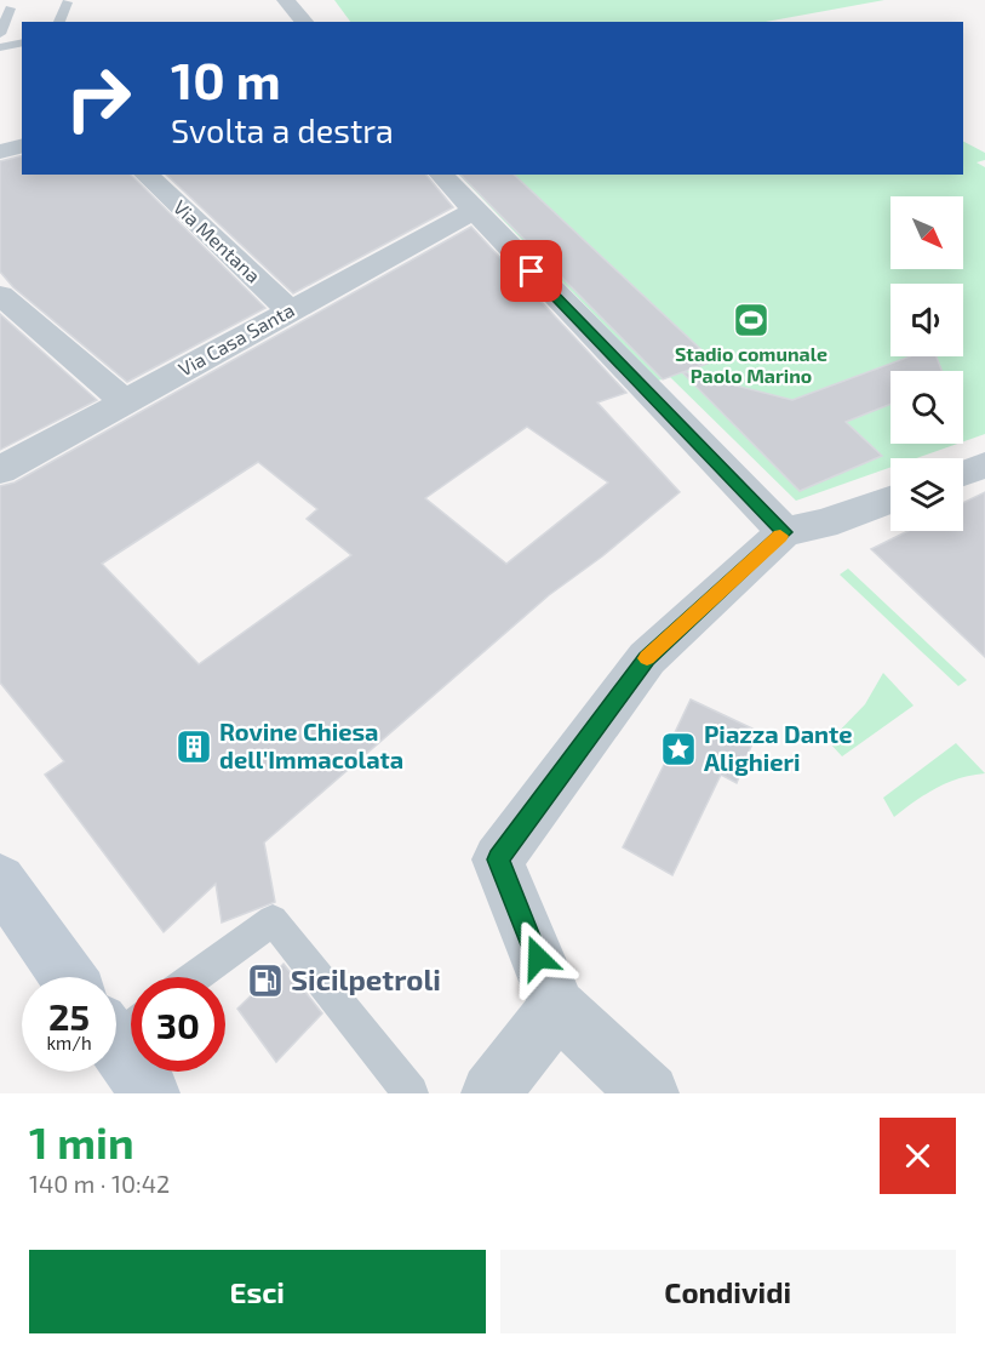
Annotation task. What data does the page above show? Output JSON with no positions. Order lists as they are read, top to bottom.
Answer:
{
  "streets": {
    "street": ["Via Mentana", "Via Casa Santa"]
  },
  "crossings": [
    ["Via Mentana", "Via Casa Santa"]
  ],
  "places": {
    "sports": ["Stadio comunale Paolo Marino"],
    "building": ["Rovine Chiesa dell'Immacolata"],
    "place": ["Piazza Dante Alighieri"],
    "fuel station": ["Sicilpetroli"]
  },
  "north": "bottom right",
  "page": {
    "turn": ["10 m", "Svolta a destra"],
    "speed": "25 km/h",
    "limit": "30",
    "heading": ["1 min", "140 m · 10:42"],
    "buttons": ["Esci", "Condividi"]
  }
}
